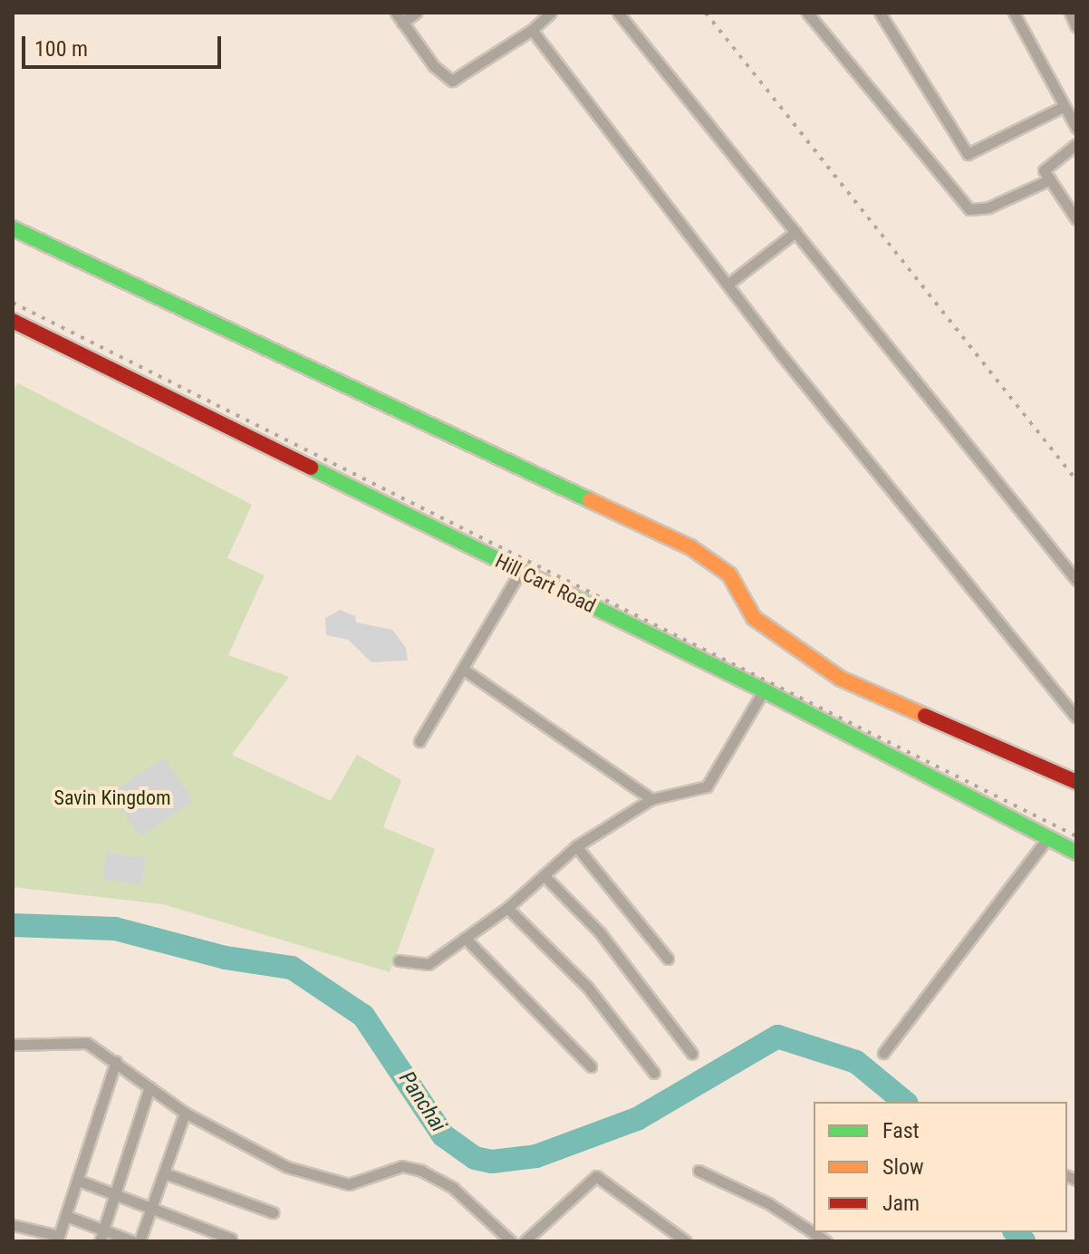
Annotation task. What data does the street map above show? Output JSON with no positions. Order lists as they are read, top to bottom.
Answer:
{
  "streets": {
    "main road": ["Hill Cart Road"]
  },
  "water": ["Panchai"],
  "parks": ["Savin Kingdom"],
  "legend": ["Fast", "Slow", "Jam"],
  "scale_bar": "100 m"
}
